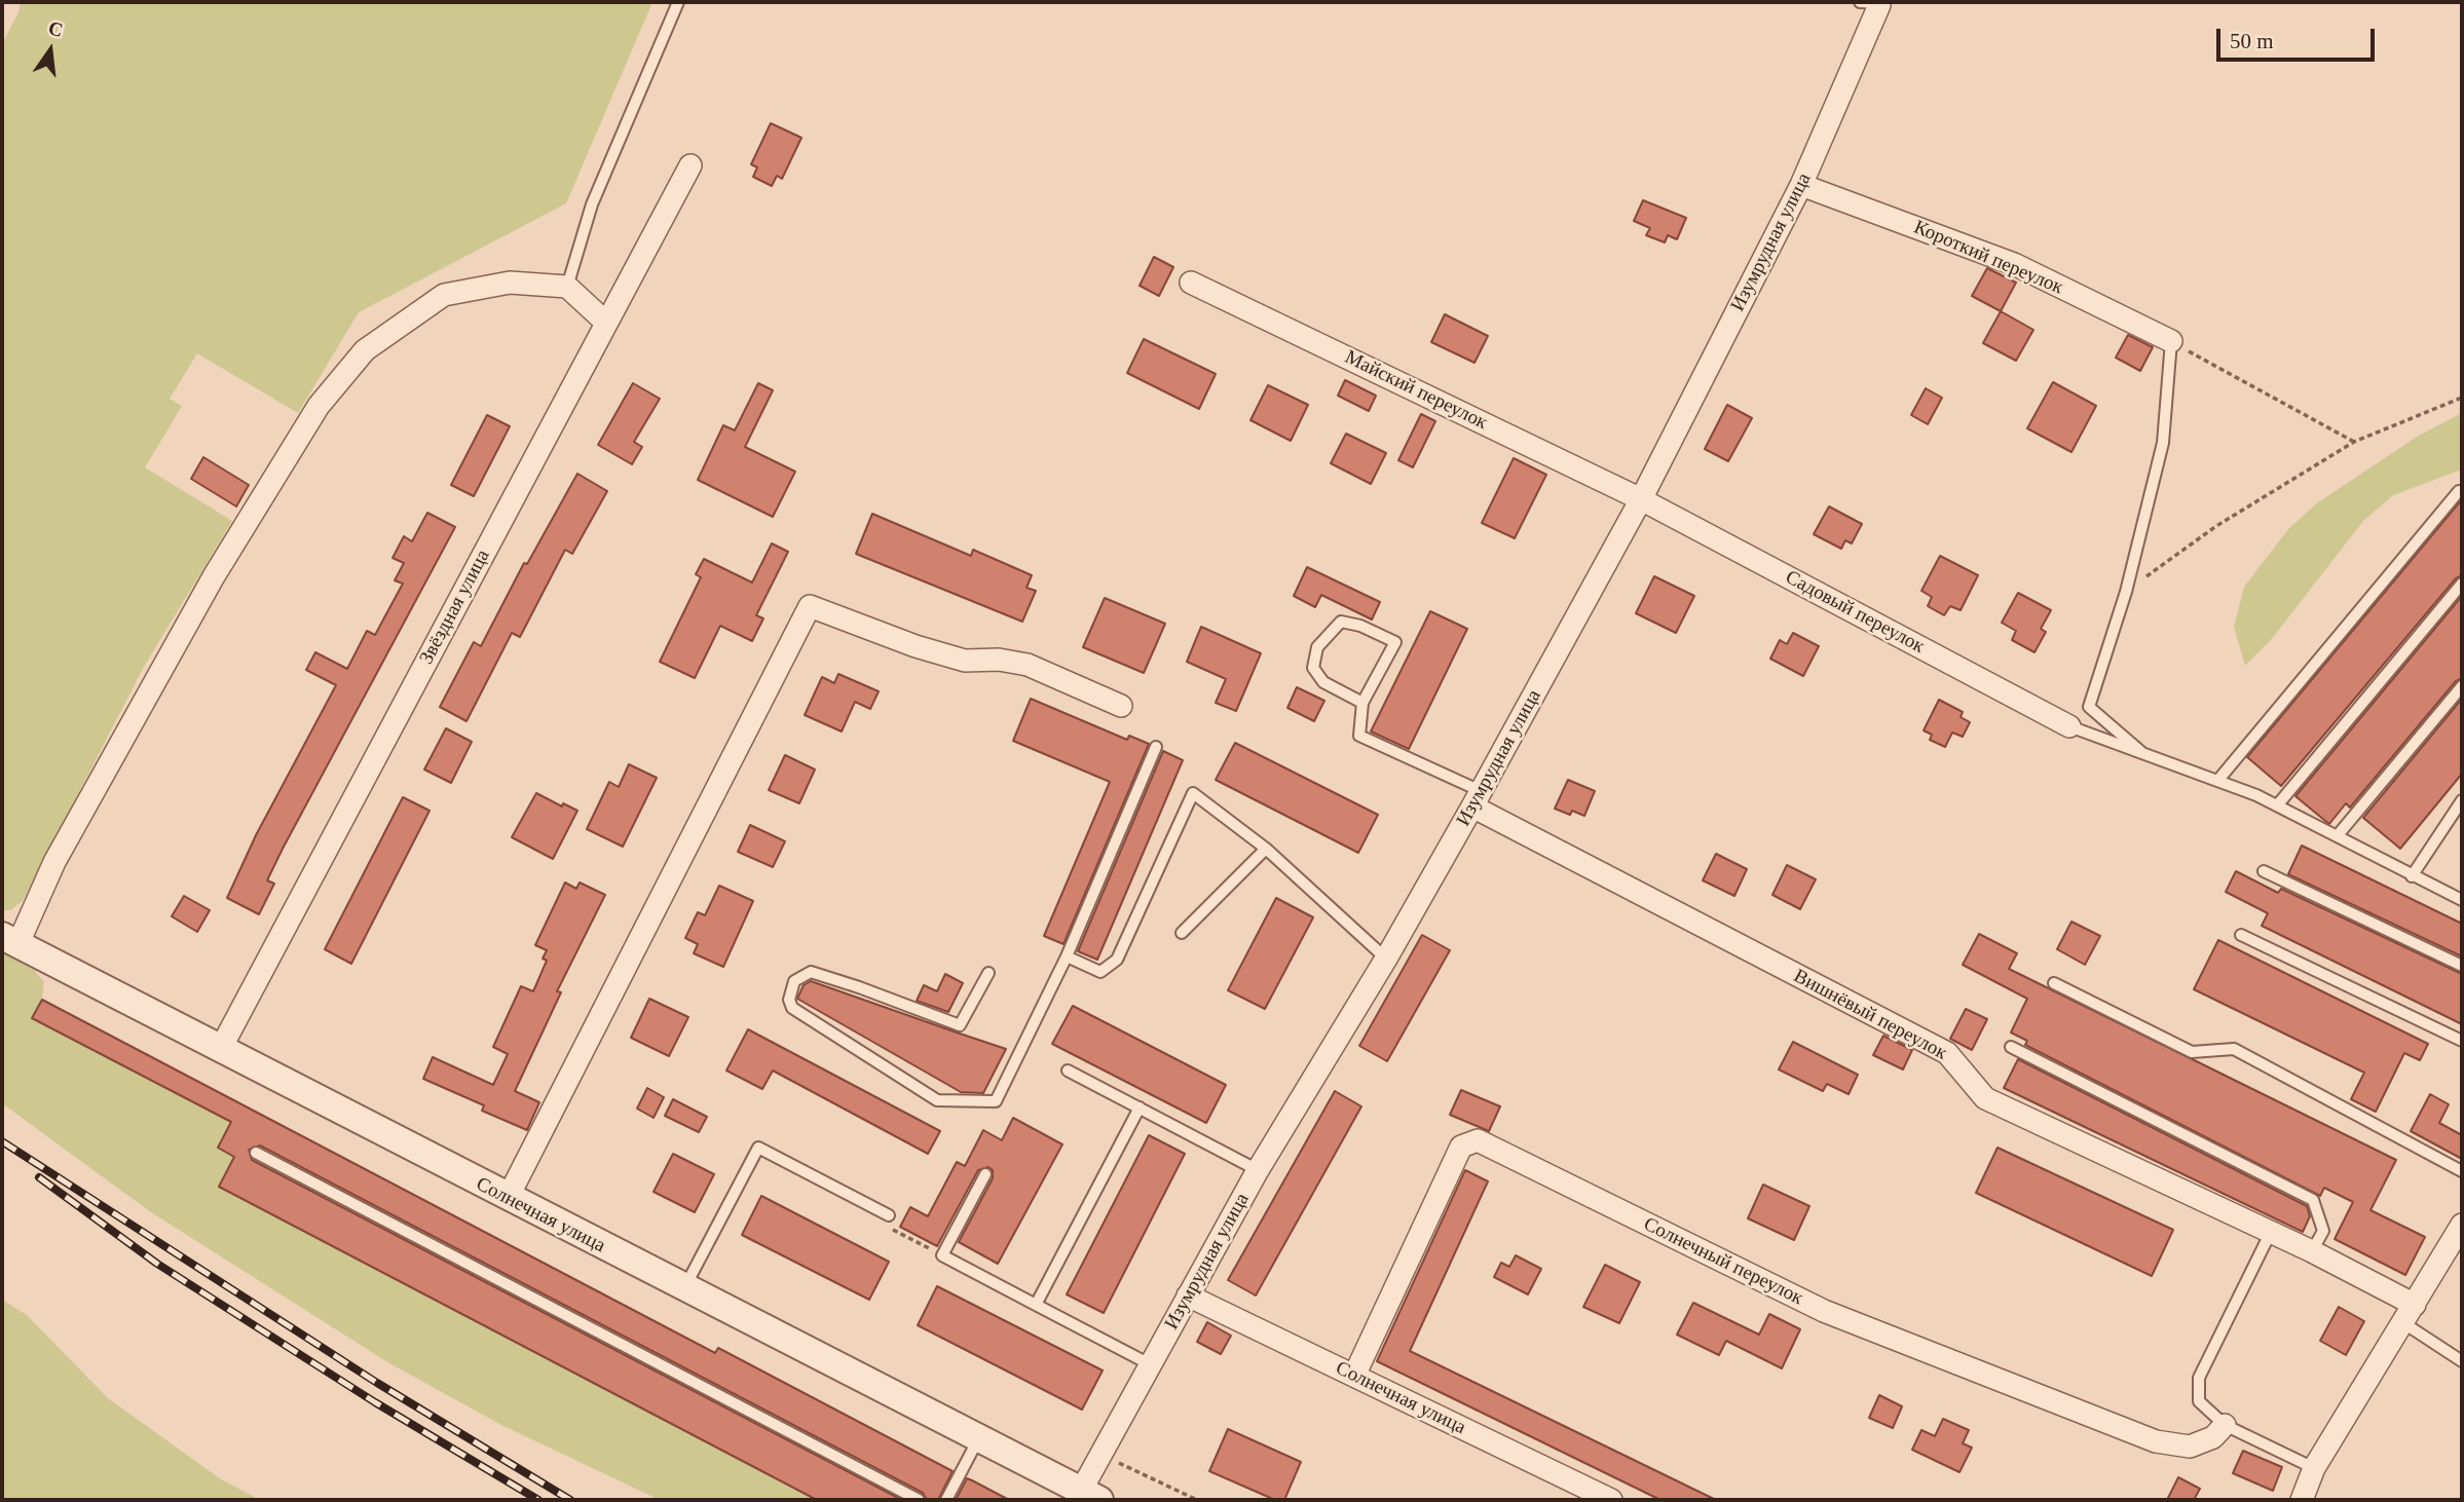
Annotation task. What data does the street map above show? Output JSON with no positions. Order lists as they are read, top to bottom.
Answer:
{
  "streets": {
    "street": [
      "Изумрудная улица",
      "Короткий переулок",
      "Майский переулок",
      "Звёздная улица",
      "Садовый переулок",
      "Вишнёвый переулок",
      "Солнечная улица",
      "Солнечный переулок"
    ]
  },
  "crossings": [
    ["Изумрудная улица", "Короткий переулок"],
    ["Изумрудная улица", "Майский переулок"],
    ["Изумрудная улица", "Садовый переулок"],
    ["Изумрудная улица", "Вишнёвый переулок"],
    ["Изумрудная улица", "Солнечная улица"],
    ["Майский переулок", "Садовый переулок"],
    ["Звёздная улица", "Солнечная улица"],
    ["Солнечная улица", "Солнечный переулок"]
  ],
  "scale_bar": "50 m",
  "north": "top"
}
